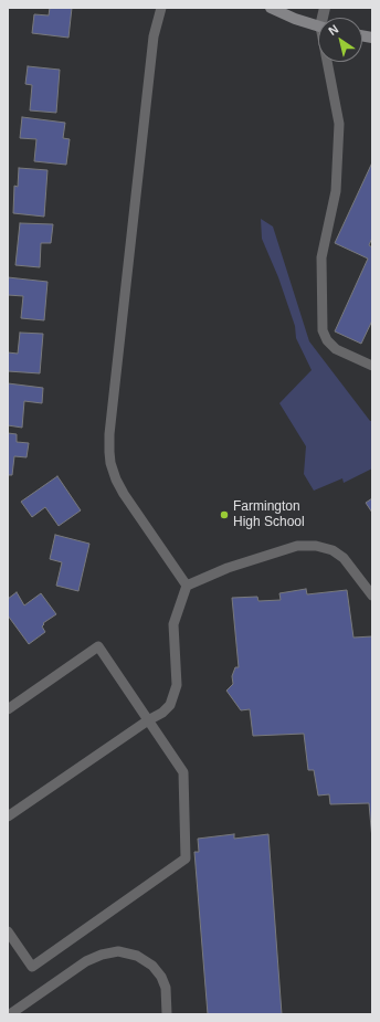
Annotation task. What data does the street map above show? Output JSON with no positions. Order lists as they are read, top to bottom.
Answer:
{
  "places": ["Farmington High School"],
  "north": "top left"
}
